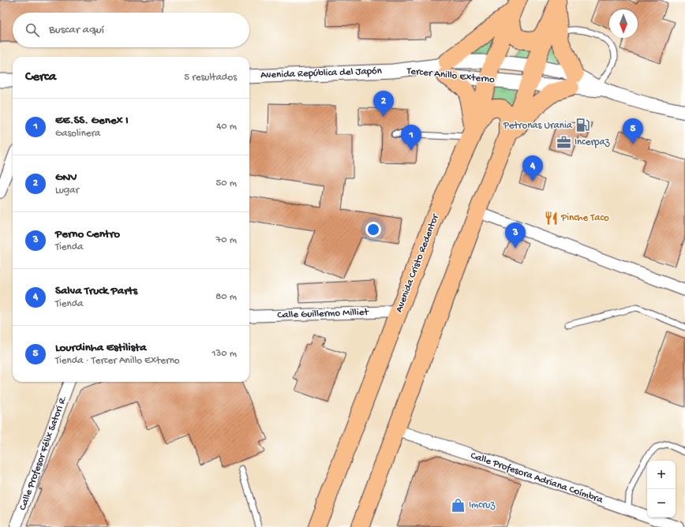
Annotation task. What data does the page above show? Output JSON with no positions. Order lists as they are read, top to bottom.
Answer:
{
  "streets": {
    "main road": ["Avenida Cristo Redentor"],
    "street": [
      "Avenida República del Japón",
      "Tercer Anillo Externo",
      "Calle Guillermo Milliet",
      "Calle Profesor Félix Satori R.",
      "Calle Profesora Adriana Coímbra"
    ]
  },
  "crossings": [
    ["Avenida República del Japón", "Tercer Anillo Externo"],
    ["Tercer Anillo Externo", "Avenida Cristo Redentor"],
    ["Avenida Cristo Redentor", "Calle Guillermo Milliet"]
  ],
  "places": {
    "fuel station": ["Petronas Urania"],
    "office": ["Incerpaz"],
    "restaurant": ["Pinche Taco"],
    "shop": ["Imcruz"]
  },
  "north": "bottom",
  "page": {
    "search": "Buscar aquí",
    "heading": ["Cerca", "5 resultados"],
    "pins": [
      "2",
      "5",
      "1",
      "4",
      "3"
    ],
    "list": [
      {
        "mark": "1",
        "name": "EE.SS. Genex I",
        "note": "Gasolinera",
        "value": "40 m"
      },
      {
        "mark": "2",
        "name": "GNV",
        "note": "Lugar",
        "value": "50 m"
      },
      {
        "mark": "3",
        "name": "Perno Centro",
        "note": "Tienda",
        "value": "70 m"
      },
      {
        "mark": "4",
        "name": "Salva Truck Parts",
        "note": "Tienda",
        "value": "80 m"
      },
      {
        "mark": "5",
        "name": "Lourdinha Estilista",
        "note": "Tienda · Tercer Anillo Externo",
        "value": "130 m"
      }
    ],
    "map_buttons": ["+", "−"]
  }
}
